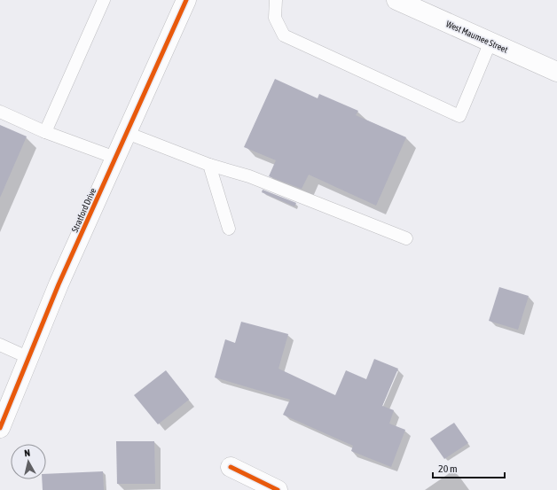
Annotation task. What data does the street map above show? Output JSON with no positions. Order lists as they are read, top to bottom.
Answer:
{
  "streets": {
    "street": ["West Maumee Street", "Stratford Drive"]
  },
  "scale_bar": "20 m",
  "north": "top"
}
